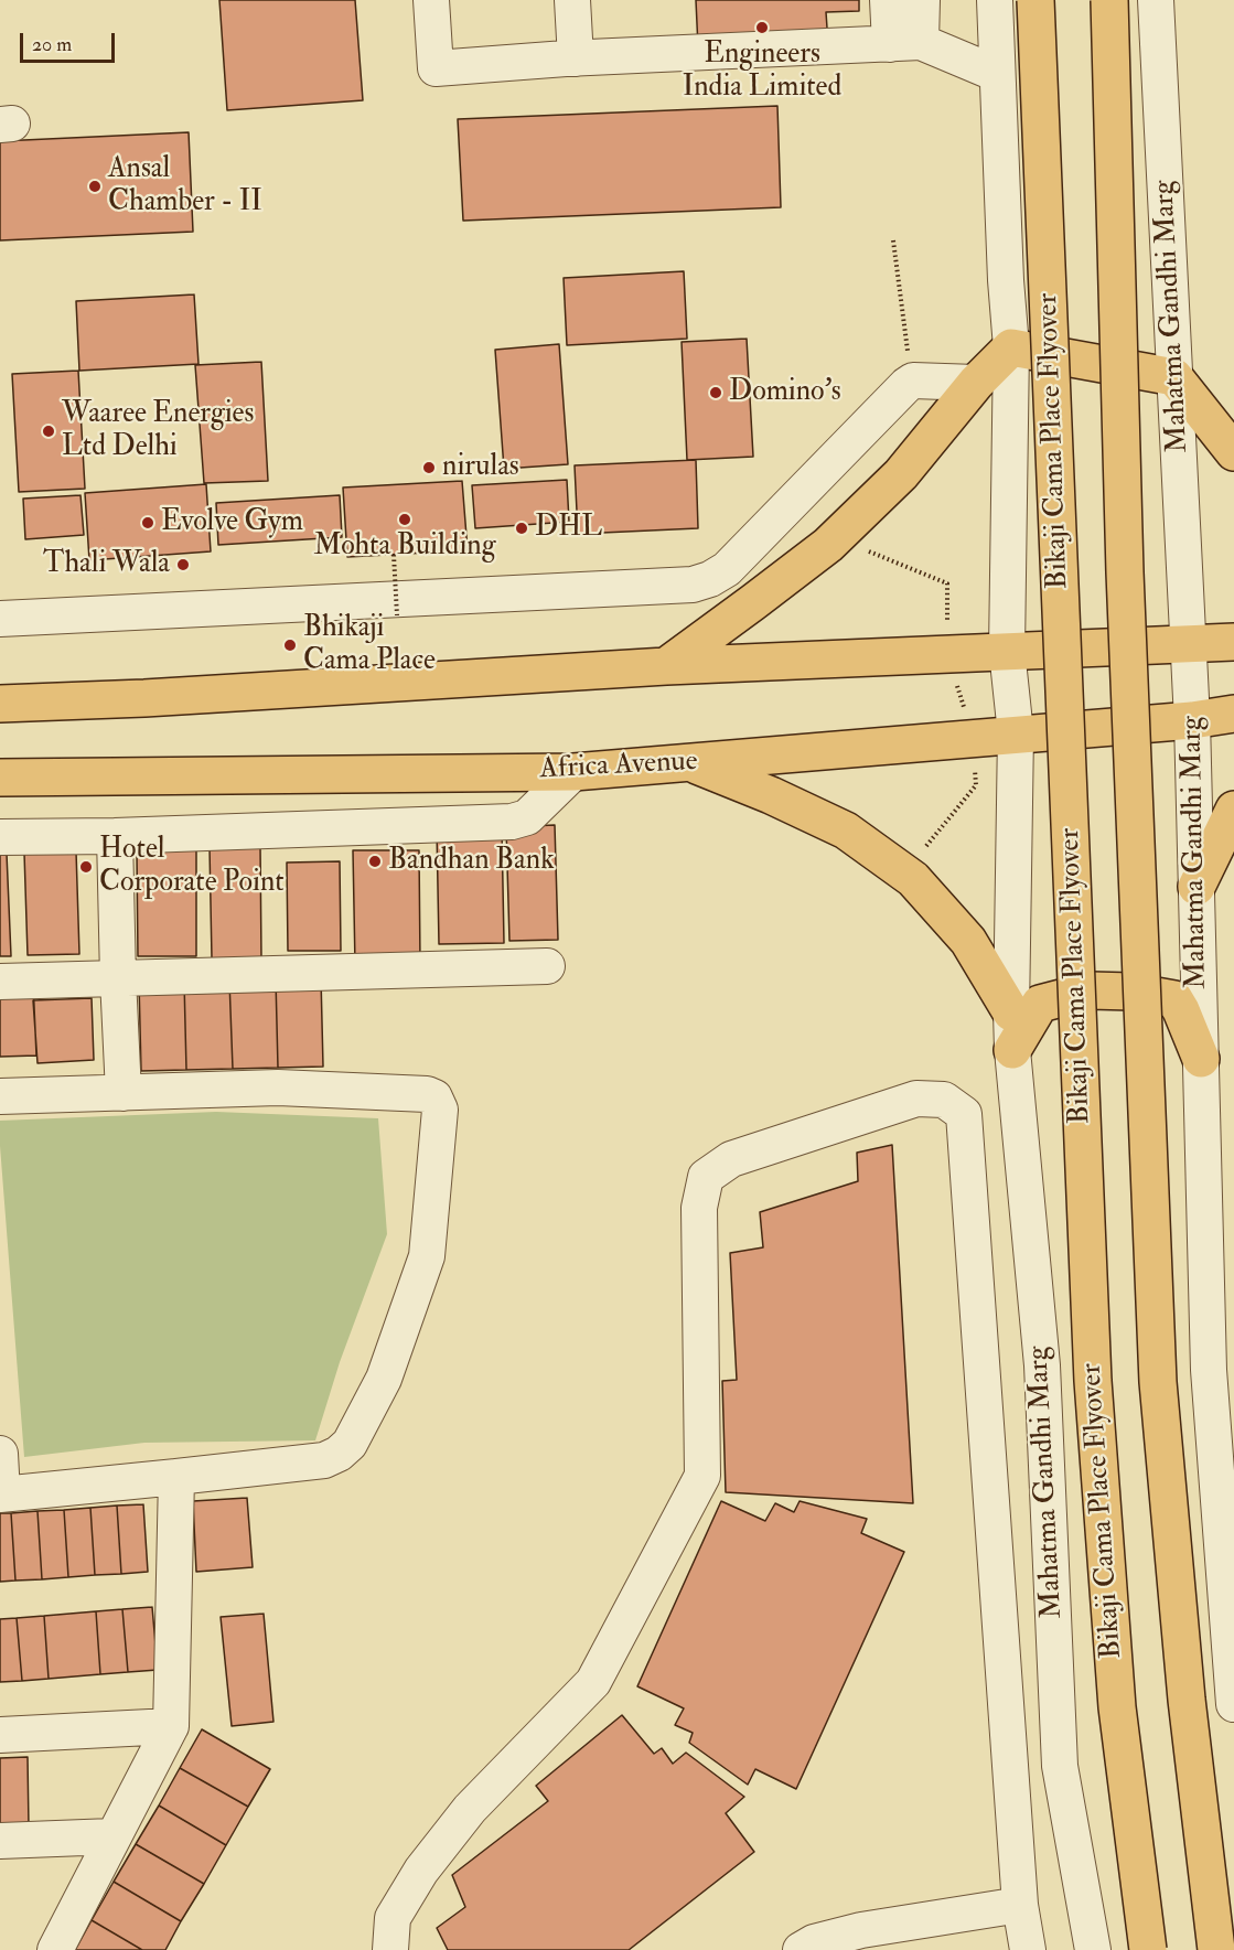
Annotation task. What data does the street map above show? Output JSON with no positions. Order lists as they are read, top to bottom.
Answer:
{
  "streets": {
    "main road": ["Bikaji Cama Place Flyover", "Africa Avenue"],
    "street": ["Mahatma Gandhi Marg"]
  },
  "crossings": [
    ["Mahatma Gandhi Marg", "Africa Avenue"]
  ],
  "places": [
    "Engineers India Limited",
    "Ansal Chamber - II",
    "Domino's",
    "Waaree Energies Ltd Delhi",
    "nirulas",
    "Mohta Building",
    "Evolve Gym",
    "DHL",
    "Thali Wala",
    "Bhikaji Cama Place",
    "Bandhan Bank",
    "Hotel Corporate Point"
  ],
  "scale_bar": "20 m"
}
